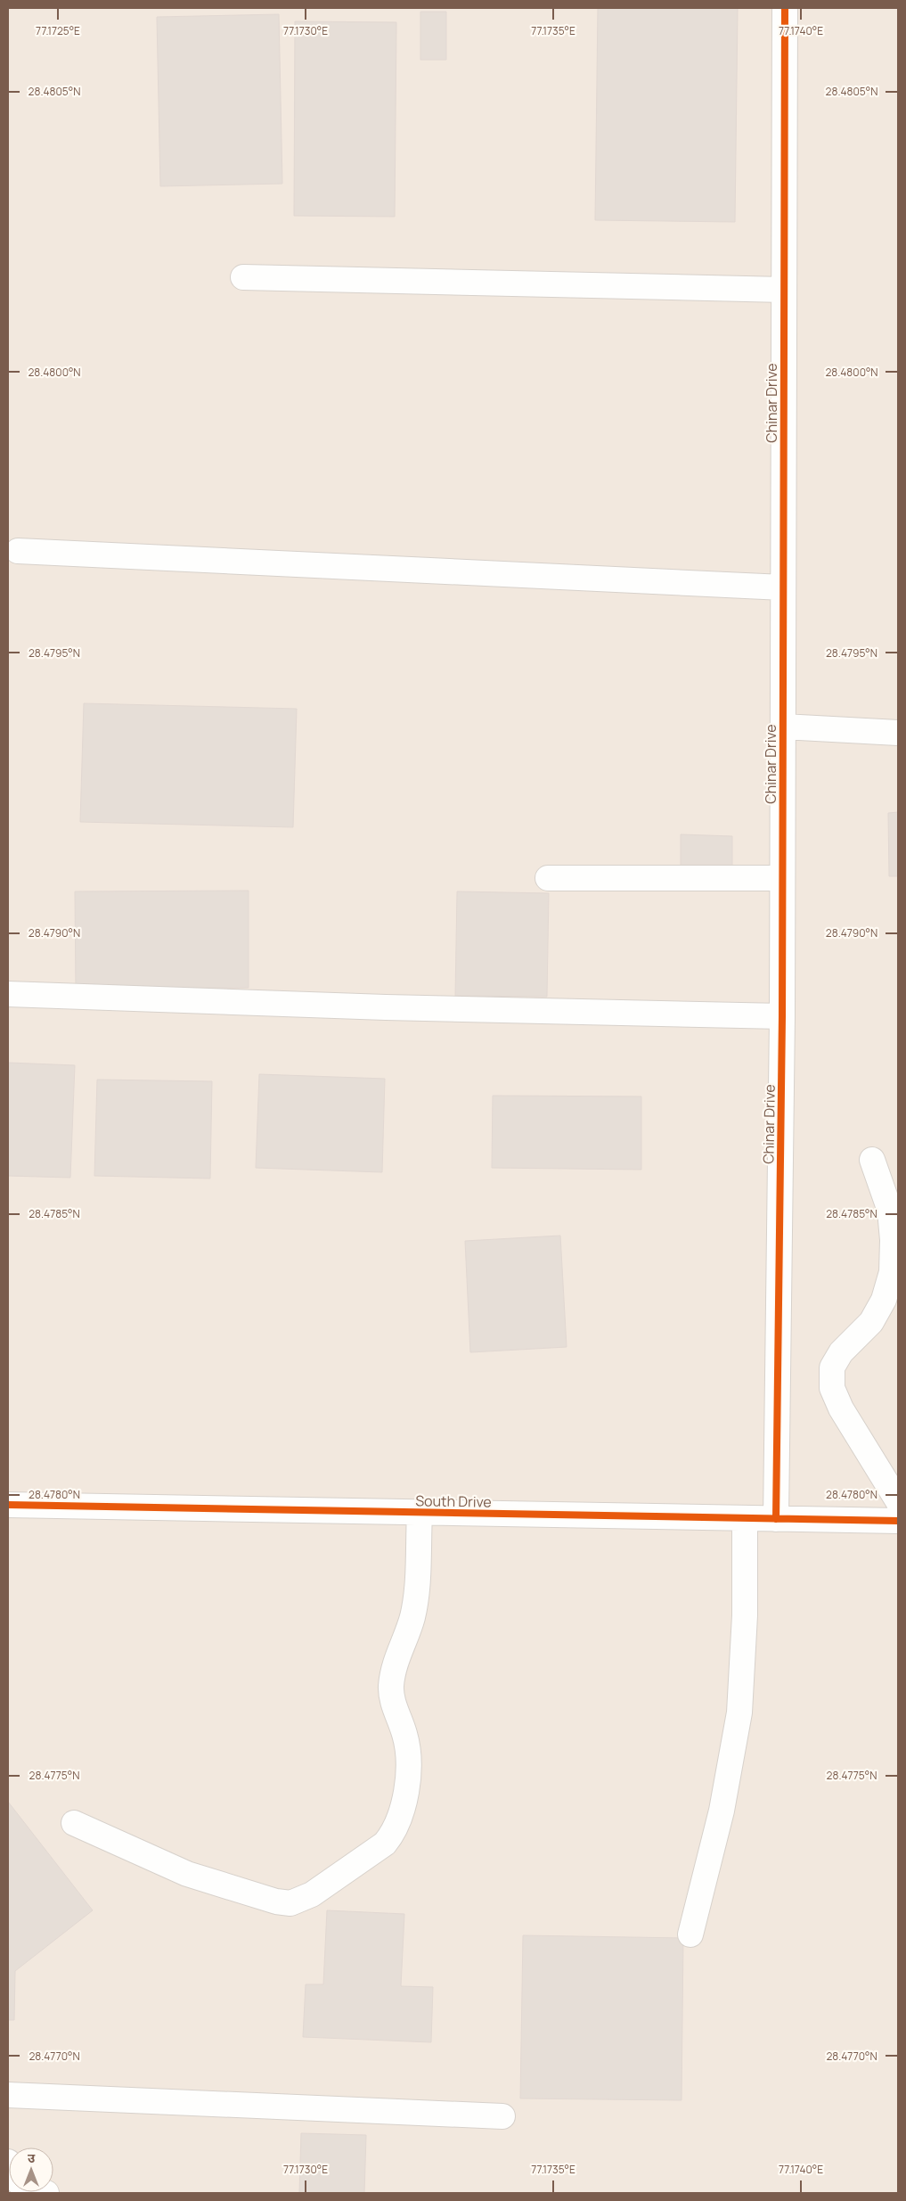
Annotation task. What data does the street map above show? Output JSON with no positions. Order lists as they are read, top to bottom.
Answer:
{
  "streets": {
    "street": ["Chinar Drive", "South Drive"]
  },
  "crossings": [
    ["Chinar Drive", "South Drive"]
  ],
  "north": "top",
  "coordinates": [
    "77.1725°E",
    "77.1730°E",
    "77.1735°E",
    "77.1740°E",
    "28.4805°N",
    "28.4800°N",
    "28.4795°N",
    "28.4790°N",
    "28.4785°N",
    "28.4780°N",
    "28.4775°N",
    "28.4770°N"
  ]
}
